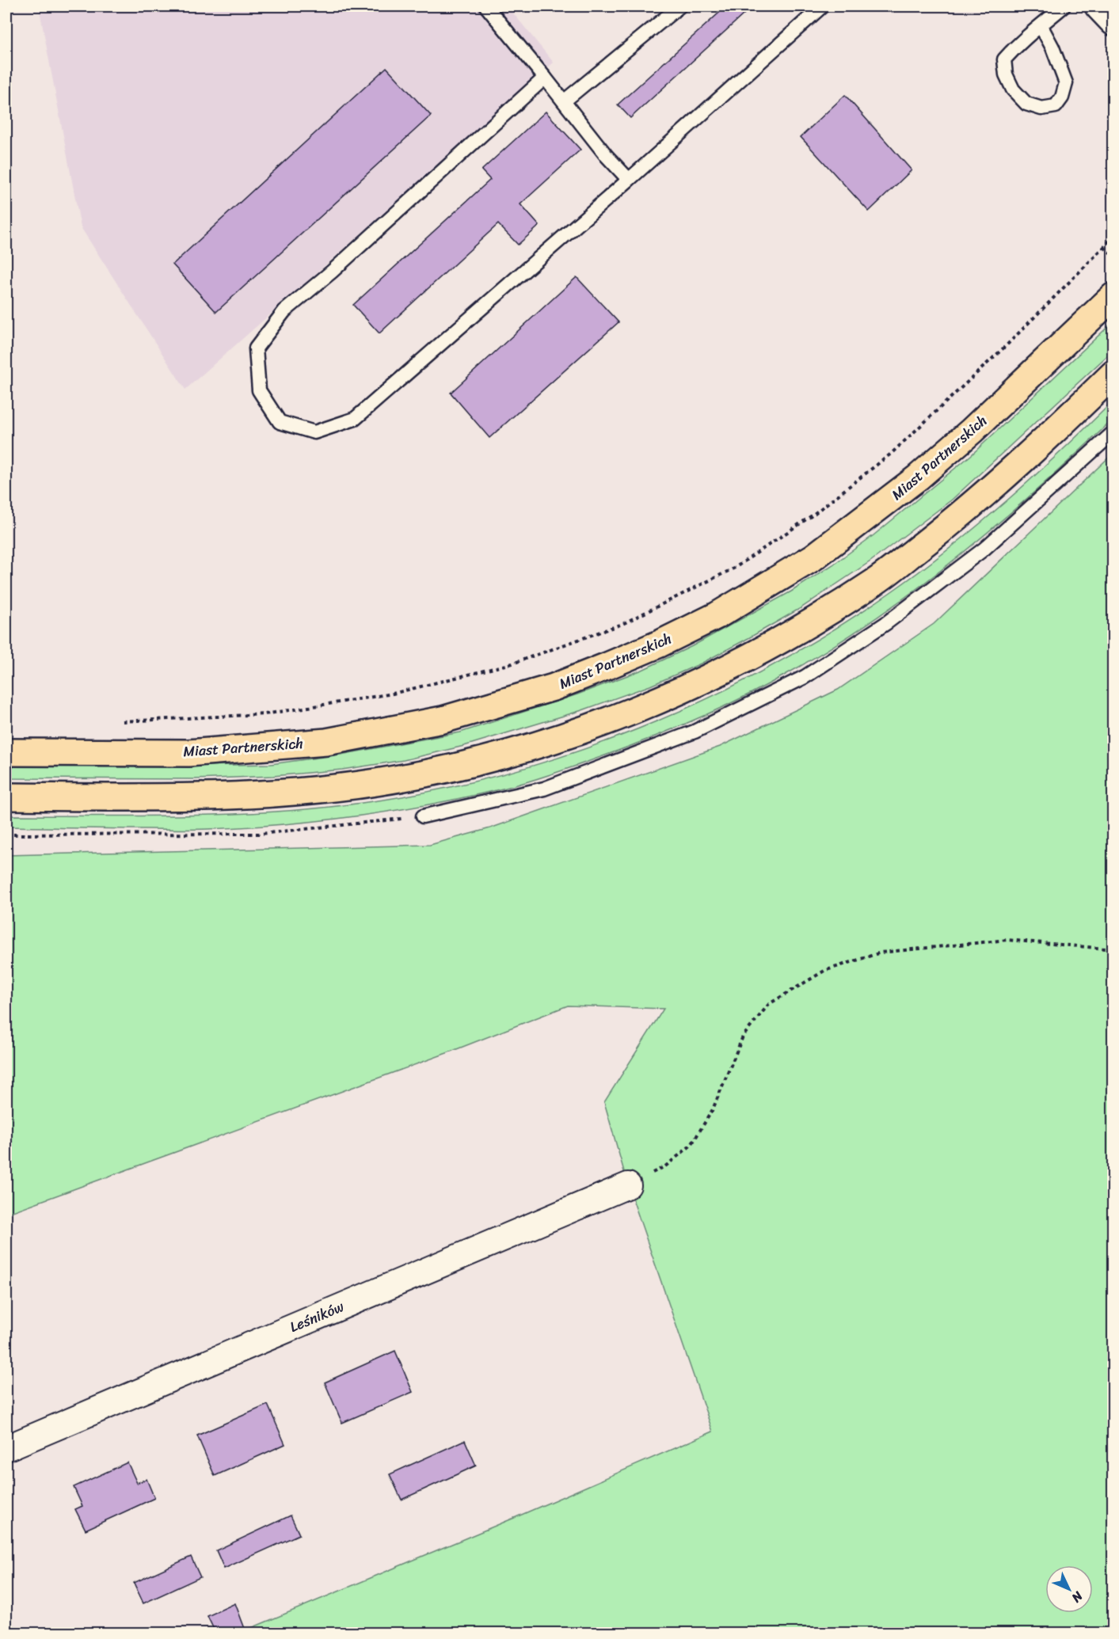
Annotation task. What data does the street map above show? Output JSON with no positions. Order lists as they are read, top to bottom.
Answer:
{
  "streets": {
    "main road": ["Miast Partnerskich"],
    "street": ["Leśników"]
  },
  "north": "bottom right"
}
